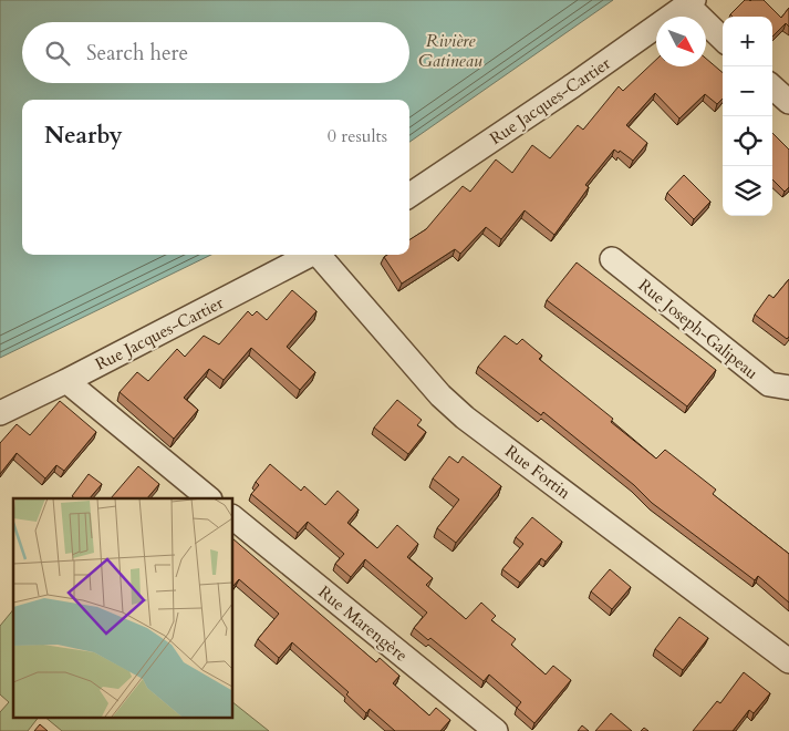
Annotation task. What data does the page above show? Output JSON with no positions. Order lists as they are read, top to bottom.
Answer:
{
  "streets": {
    "street": [
      "Rue Jacques-Cartier",
      "Rue Joseph-Galipeau",
      "Rue Fortin",
      "Rue Marengère"
    ]
  },
  "water": ["Rivière Gatineau"],
  "north": "bottom right",
  "page": {
    "map_buttons": ["+", "−"],
    "search": "Search here",
    "heading": ["Nearby", "0 results"]
  }
}
